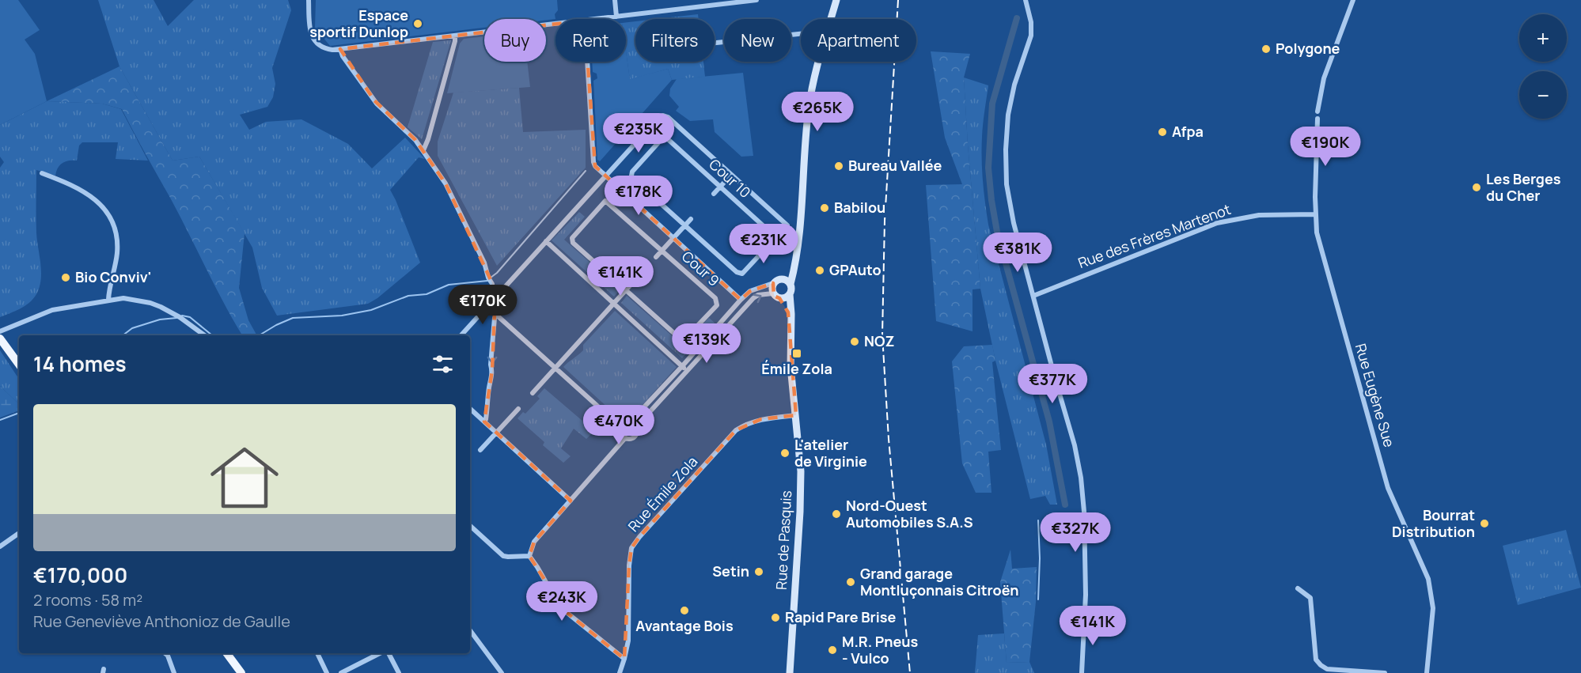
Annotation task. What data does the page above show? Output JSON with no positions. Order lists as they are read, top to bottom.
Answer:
{
  "streets": {
    "main road": ["Rue de Pasquis"],
    "street": [
      "Cour 10",
      "Rue des Frères Martenot",
      "Cour 9",
      "Rue Eugène Sue",
      "Rue Émile Zola"
    ]
  },
  "crossings": [
    ["Rue des Frères Martenot", "Rue Eugène Sue"],
    ["Rue Émile Zola", "Rue de Pasquis"]
  ],
  "places": {
    "other": [
      "Espace sportif Dunlop",
      "Polygone",
      "Afpa",
      "Bureau Vallée",
      "Les Berges du Cher",
      "Babilou",
      "GPAuto",
      "Bio Conviv'",
      "NOZ",
      "L'atelier de Virginie",
      "Nord-Ouest Automobiles S.A.S",
      "Bourrat Distribution",
      "Setin",
      "Grand garage Montluçonnais Citroën",
      "Avantage Bois",
      "Rapid Pare Brise",
      "M.R. Pneus - Vulco"
    ],
    "transit": ["Émile Zola"]
  },
  "page": {
    "map_buttons": ["+", "−"],
    "chip": [
      "Buy",
      "Rent",
      "Filters",
      "New",
      "Apartment"
    ],
    "price": [
      "€265K",
      "€235K",
      "€190K",
      "€178K",
      "€231K",
      "€381K",
      "€141K",
      "€170K",
      "€139K",
      "€377K",
      "€470K",
      "€327K",
      "€243K",
      "€141K"
    ],
    "heading": "14 homes",
    "list": [
      {
        "name": "€170,000",
        "note": "2 rooms · 58 m² · Rue Geneviève Anthonioz de Gaulle"
      }
    ]
  }
}
